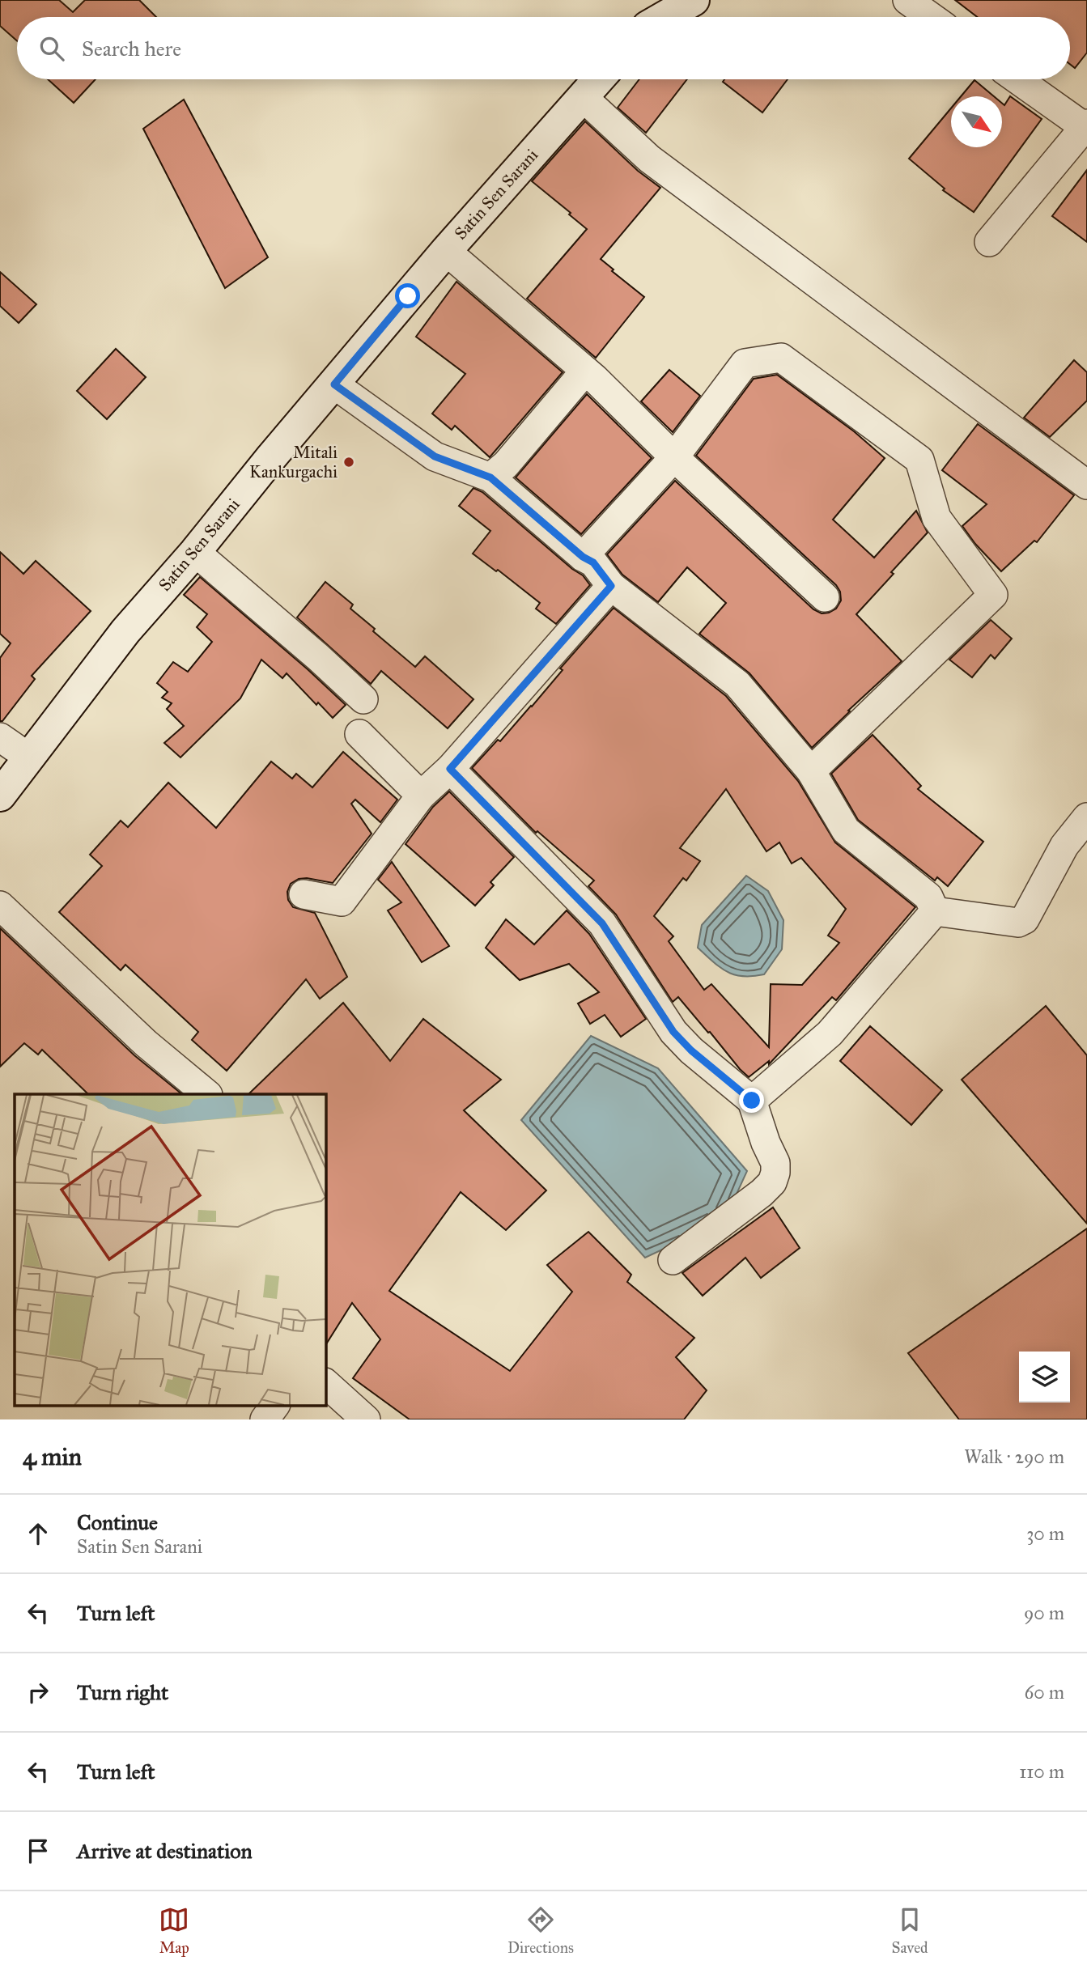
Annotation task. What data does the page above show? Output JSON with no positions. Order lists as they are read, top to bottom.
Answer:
{
  "streets": {
    "main road": ["Satin Sen Sarani"]
  },
  "places": ["Mitali Kankurgachi"],
  "north": "bottom right",
  "page": {
    "search": "Search here",
    "heading": ["4 min", "Walk · 290 m"],
    "list": [
      ["Continue", "Satin Sen Sarani", "30 m"],
      ["Turn left", "90 m"],
      ["Turn right", "60 m"],
      ["Turn left", "110 m"],
      "Arrive at destination"
    ],
    "nav": ["Map", "Directions", "Saved"]
  }
}
